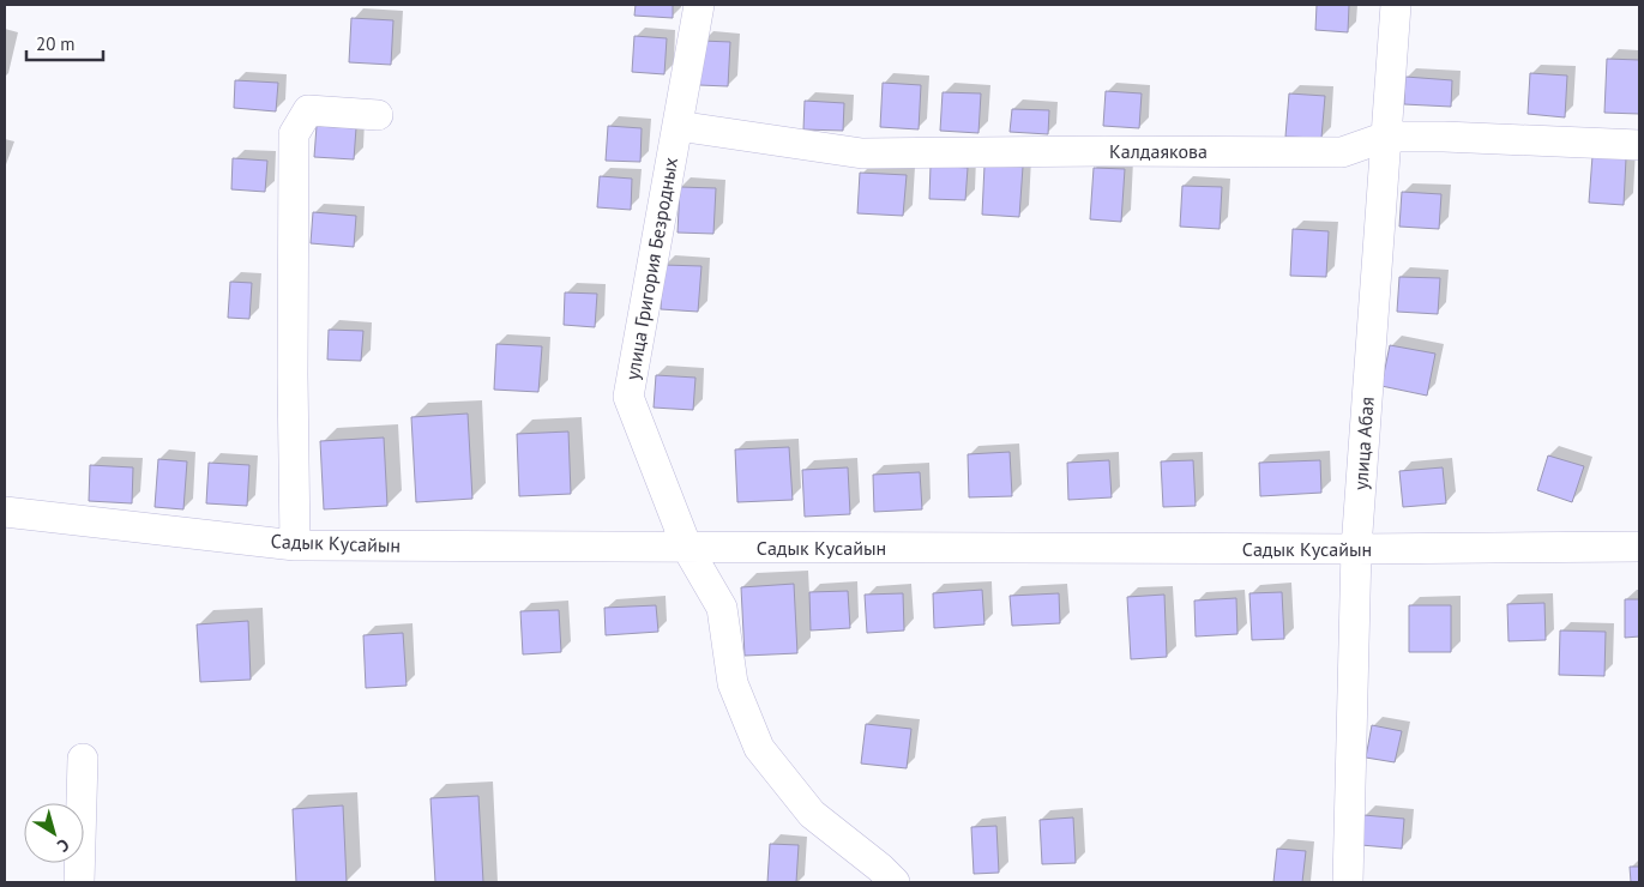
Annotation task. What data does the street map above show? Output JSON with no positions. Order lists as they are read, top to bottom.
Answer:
{
  "streets": {
    "street": [
      "Калдаякова",
      "улица Григория Безродных",
      "улица Абая",
      "Садык Кусайын"
    ]
  },
  "crossings": [
    ["Калдаякова", "улица Григория Безродных"],
    ["Калдаякова", "улица Абая"],
    ["улица Григория Безродных", "Садык Кусайын"],
    ["улица Абая", "Садык Кусайын"]
  ],
  "scale_bar": "20 m",
  "north": "bottom right"
}
